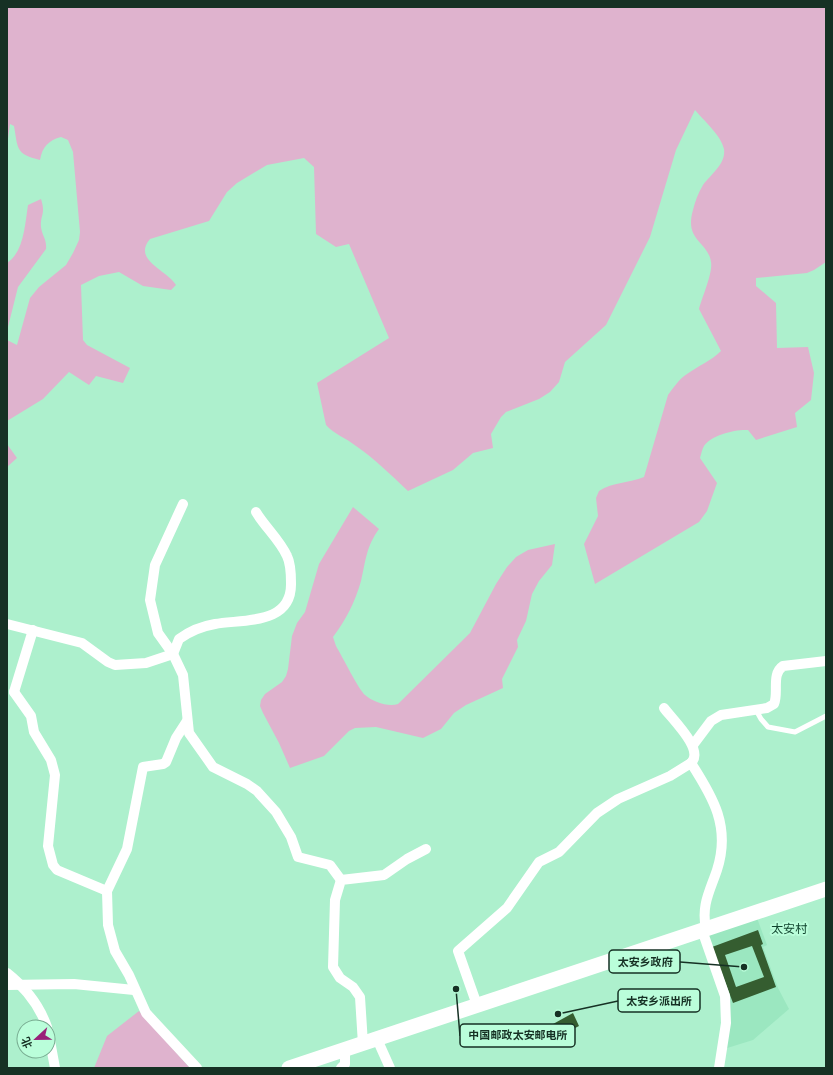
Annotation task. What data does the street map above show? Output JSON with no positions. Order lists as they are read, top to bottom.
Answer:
{
  "districts": ["太安村"],
  "places": ["太安乡政府", "中国邮政太安邮电所", "太安乡派出所"],
  "north": "left"
}
